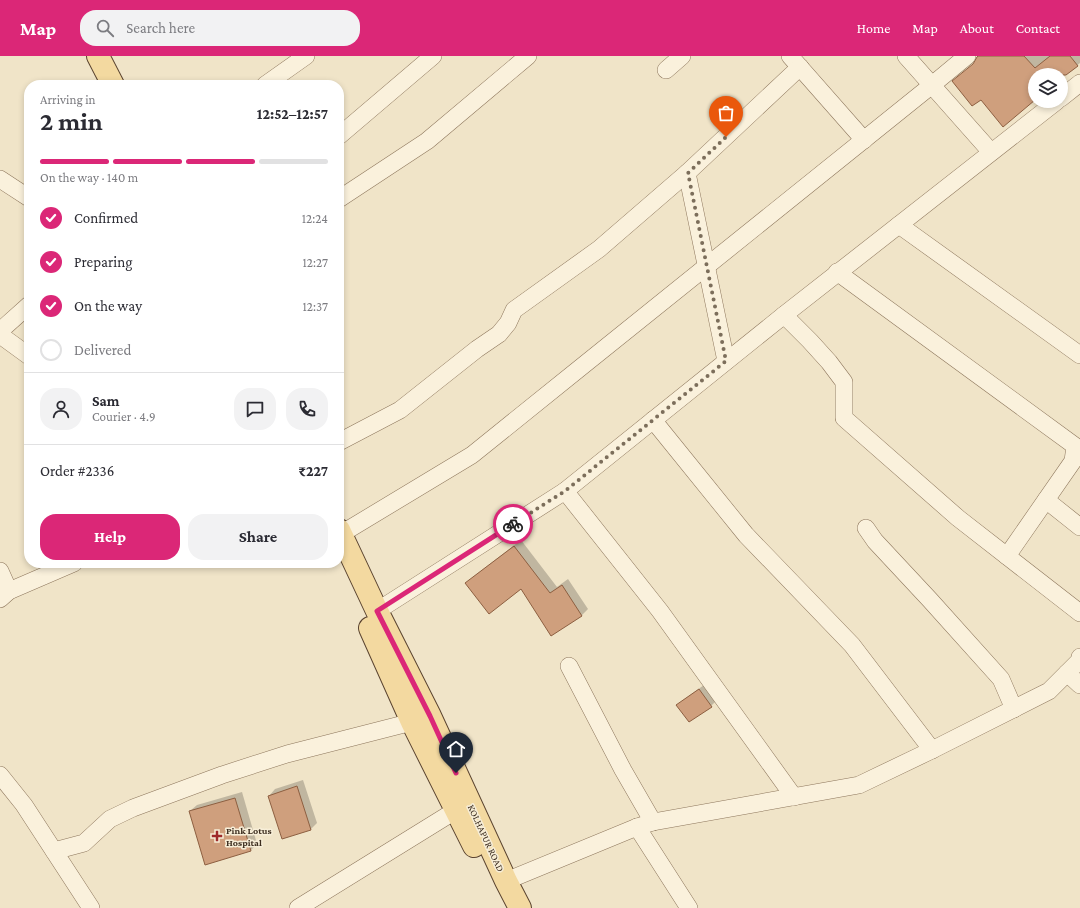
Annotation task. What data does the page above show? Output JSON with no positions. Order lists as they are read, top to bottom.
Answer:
{
  "streets": {
    "main road": ["KOLHAPUR ROAD"]
  },
  "places": {
    "health": ["Pink Lotus Hospital"]
  },
  "page": {
    "header": "Map",
    "search": "Search here",
    "nav": [
      "Home",
      "Map",
      "About",
      "Contact"
    ],
    "heading": ["2 min", "Arriving in", "12:52–12:57"],
    "panel": [
      "Sam",
      "Courier · 4.9",
      "Order #2336",
      "₹227"
    ],
    "bar": "On the way · 140 m",
    "list": [
      ["Confirmed", "12:24"],
      ["Preparing", "12:27"],
      ["On the way", "12:37"],
      "Delivered"
    ],
    "buttons": ["Help", "Share"]
  }
}
